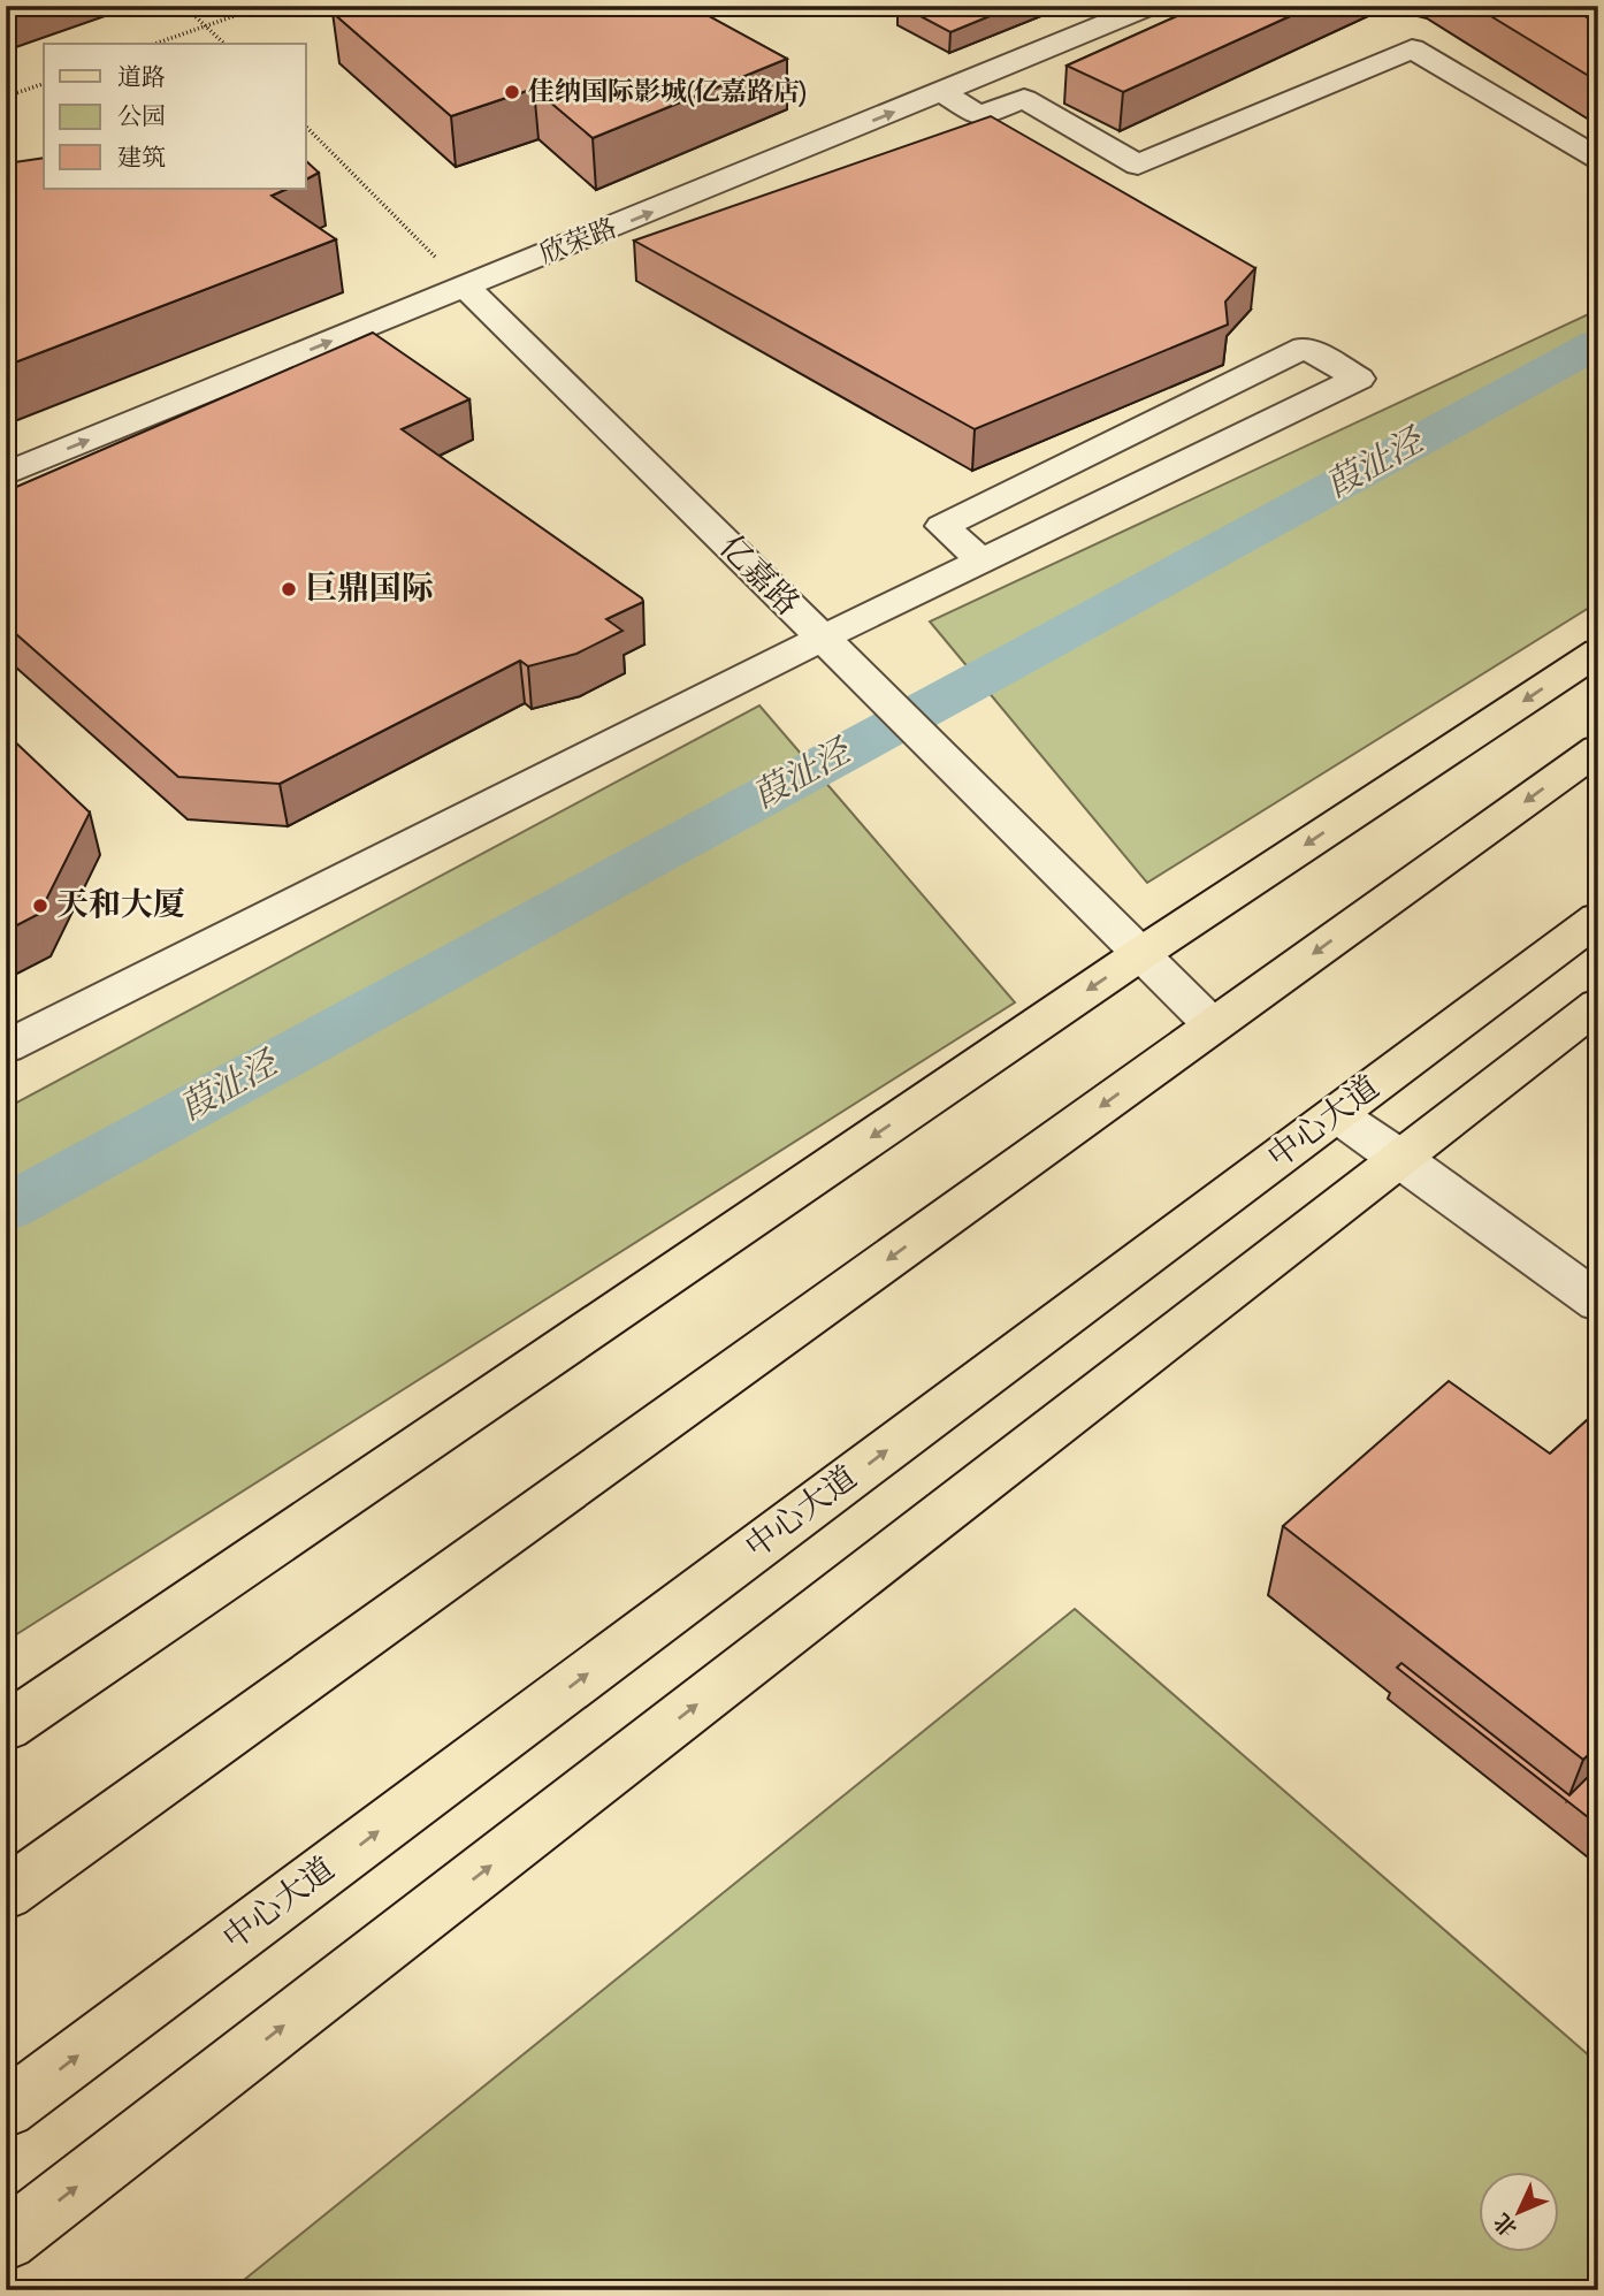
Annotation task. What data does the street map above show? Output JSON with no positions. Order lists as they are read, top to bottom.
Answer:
{
  "streets": {
    "main road": ["中心大道"],
    "street": ["欣荣路", "亿嘉路"]
  },
  "crossings": [
    ["欣荣路", "亿嘉路"]
  ],
  "one_way": ["欣荣路"],
  "water": ["葭沚泾"],
  "places": ["佳纳国际影城(亿嘉路店)", "巨鼎国际", "天和大厦"],
  "legend": ["道路", "公园", "建筑"],
  "north": "bottom left"
}
